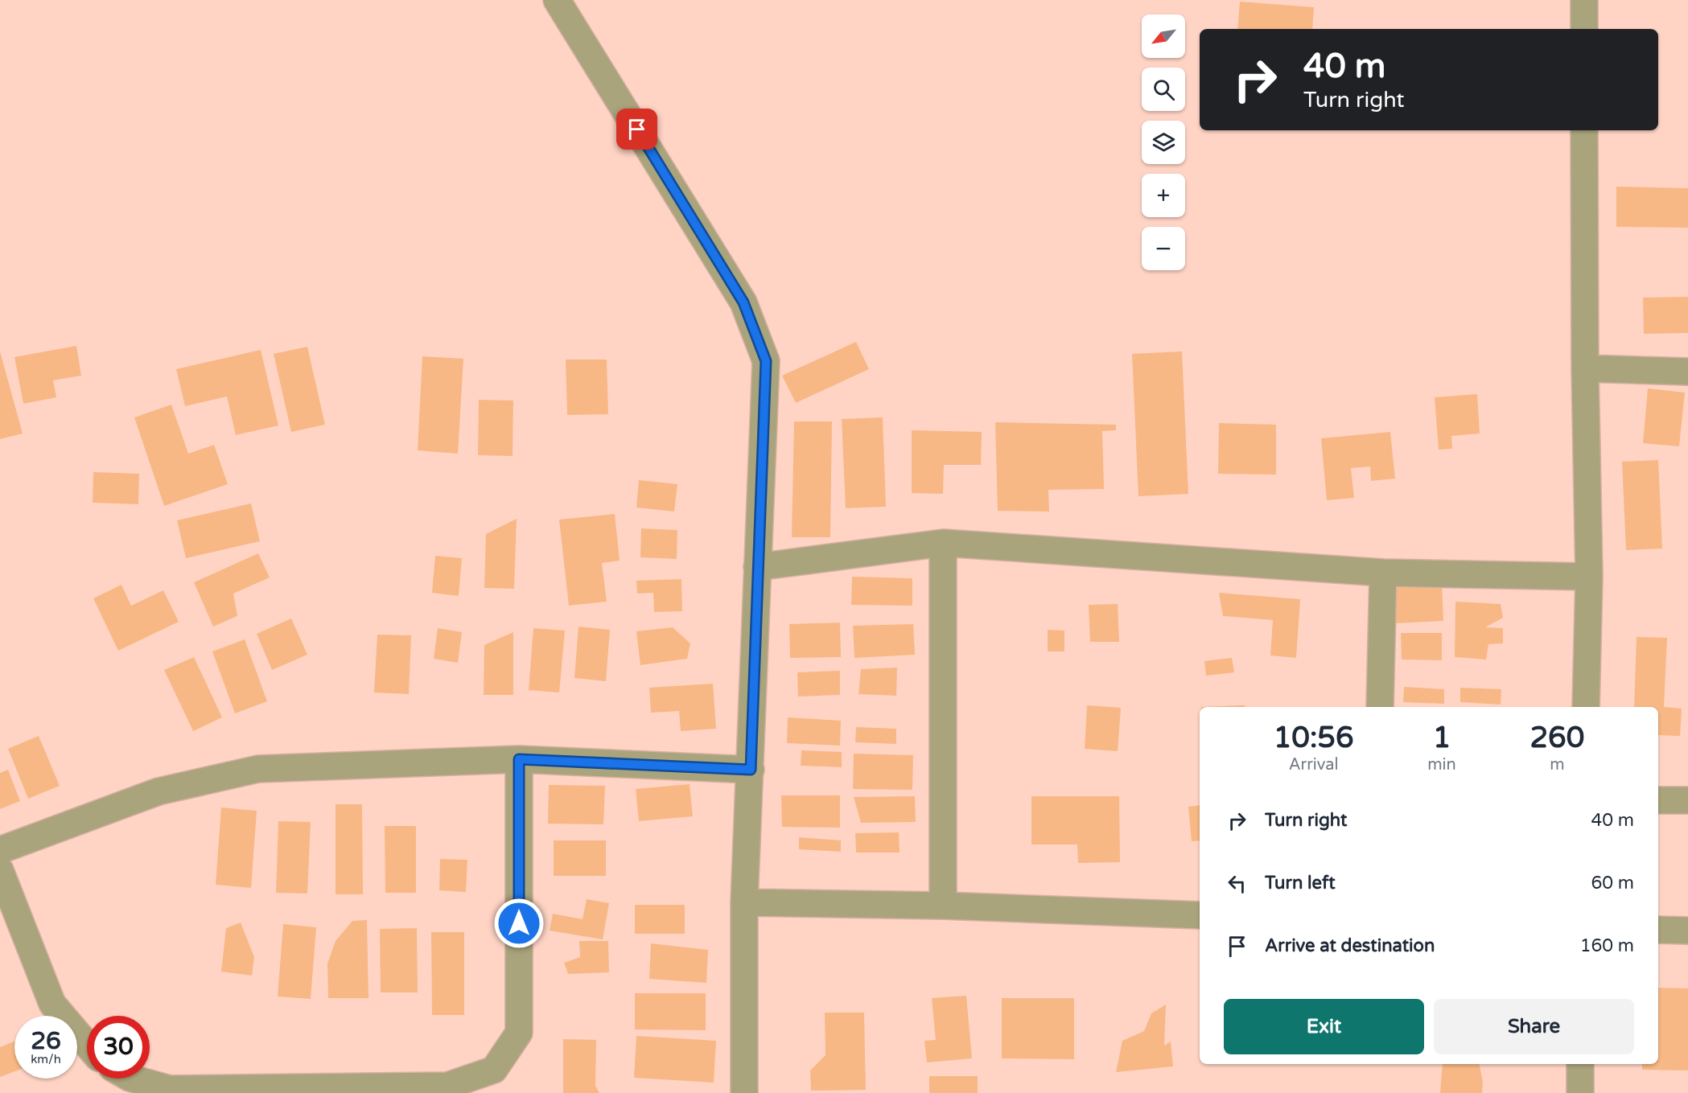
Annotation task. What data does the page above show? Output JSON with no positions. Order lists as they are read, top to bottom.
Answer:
{
  "north": "bottom left",
  "page": {
    "map_buttons": ["+", "−"],
    "turn": ["40 m", "Turn right"],
    "eta": [
      "10:56",
      "Arrival",
      "1",
      "min",
      "260",
      "m"
    ],
    "list": [
      {
        "name": "Turn right",
        "value": "40 m"
      },
      {
        "name": "Turn left",
        "value": "60 m"
      },
      {
        "name": "Arrive at destination",
        "value": "160 m"
      }
    ],
    "buttons": ["Exit", "Share"],
    "speed": "26 km/h",
    "limit": "30"
  }
}
